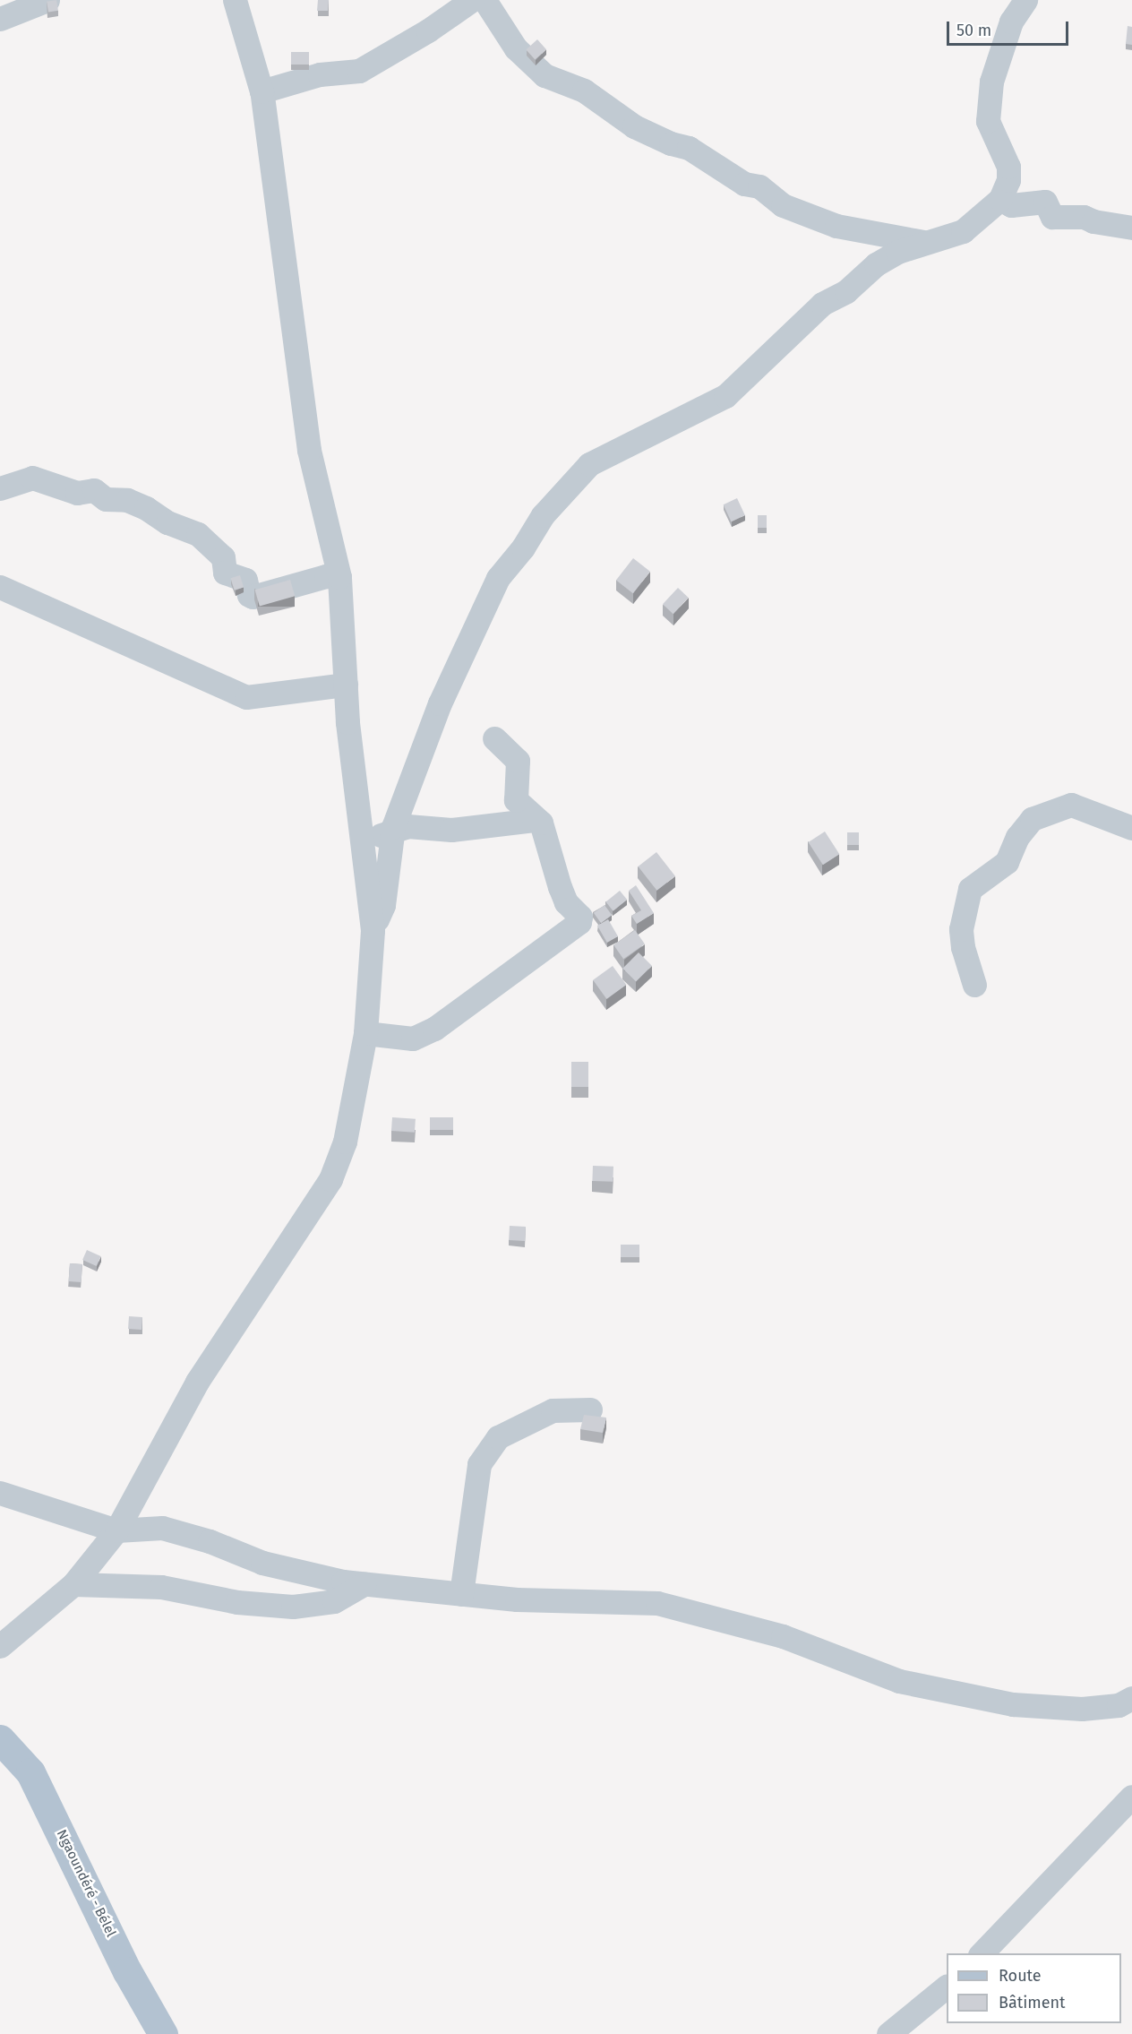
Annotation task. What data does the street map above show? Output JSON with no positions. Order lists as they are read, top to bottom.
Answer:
{
  "streets": {
    "main road": ["Ngaoundéré - Bélel"]
  },
  "legend": ["Route", "Bâtiment"],
  "scale_bar": "50 m"
}
